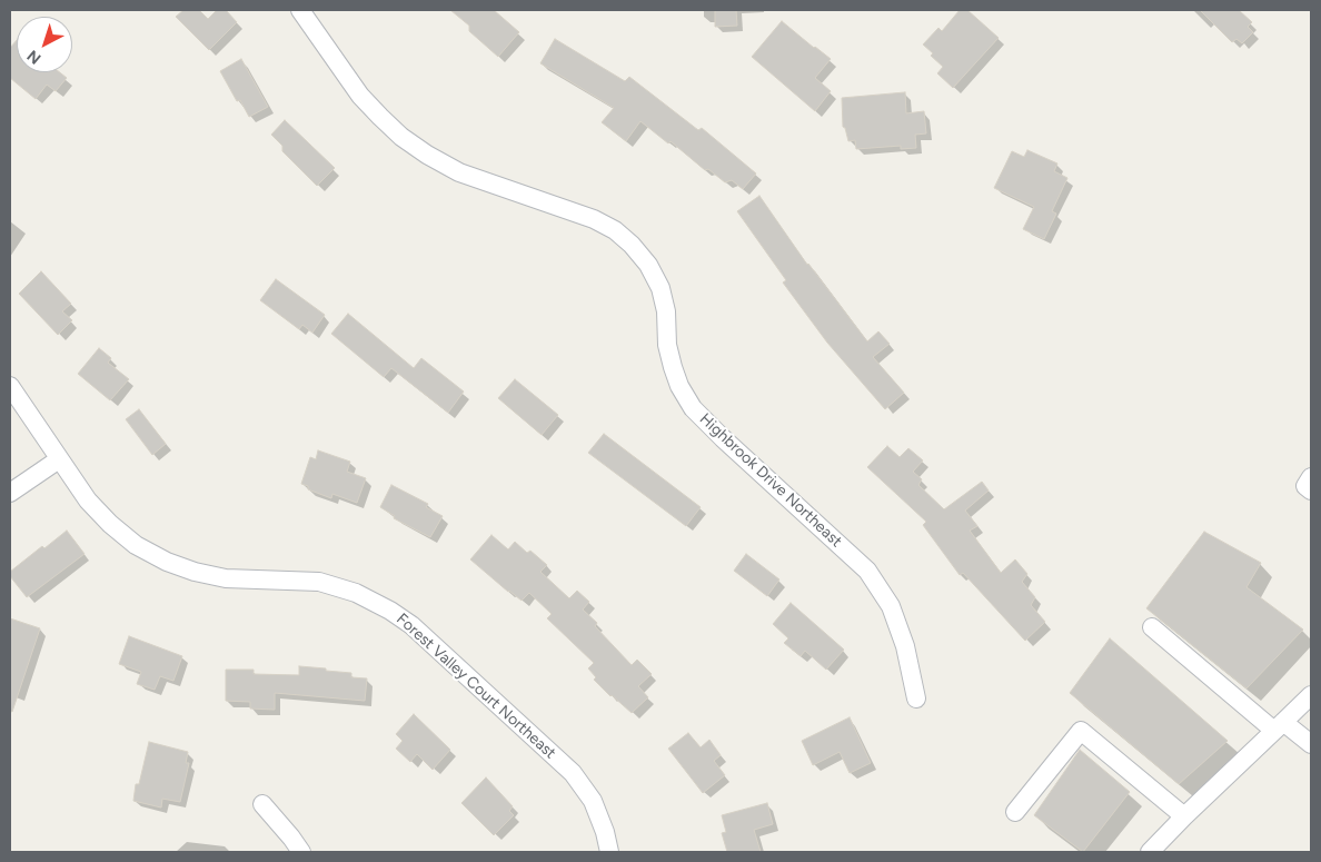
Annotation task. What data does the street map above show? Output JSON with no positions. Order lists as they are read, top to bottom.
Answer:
{
  "streets": {
    "street": ["Highbrook Drive Northeast", "Forest Valley Court Northeast"]
  },
  "north": "bottom left"
}
